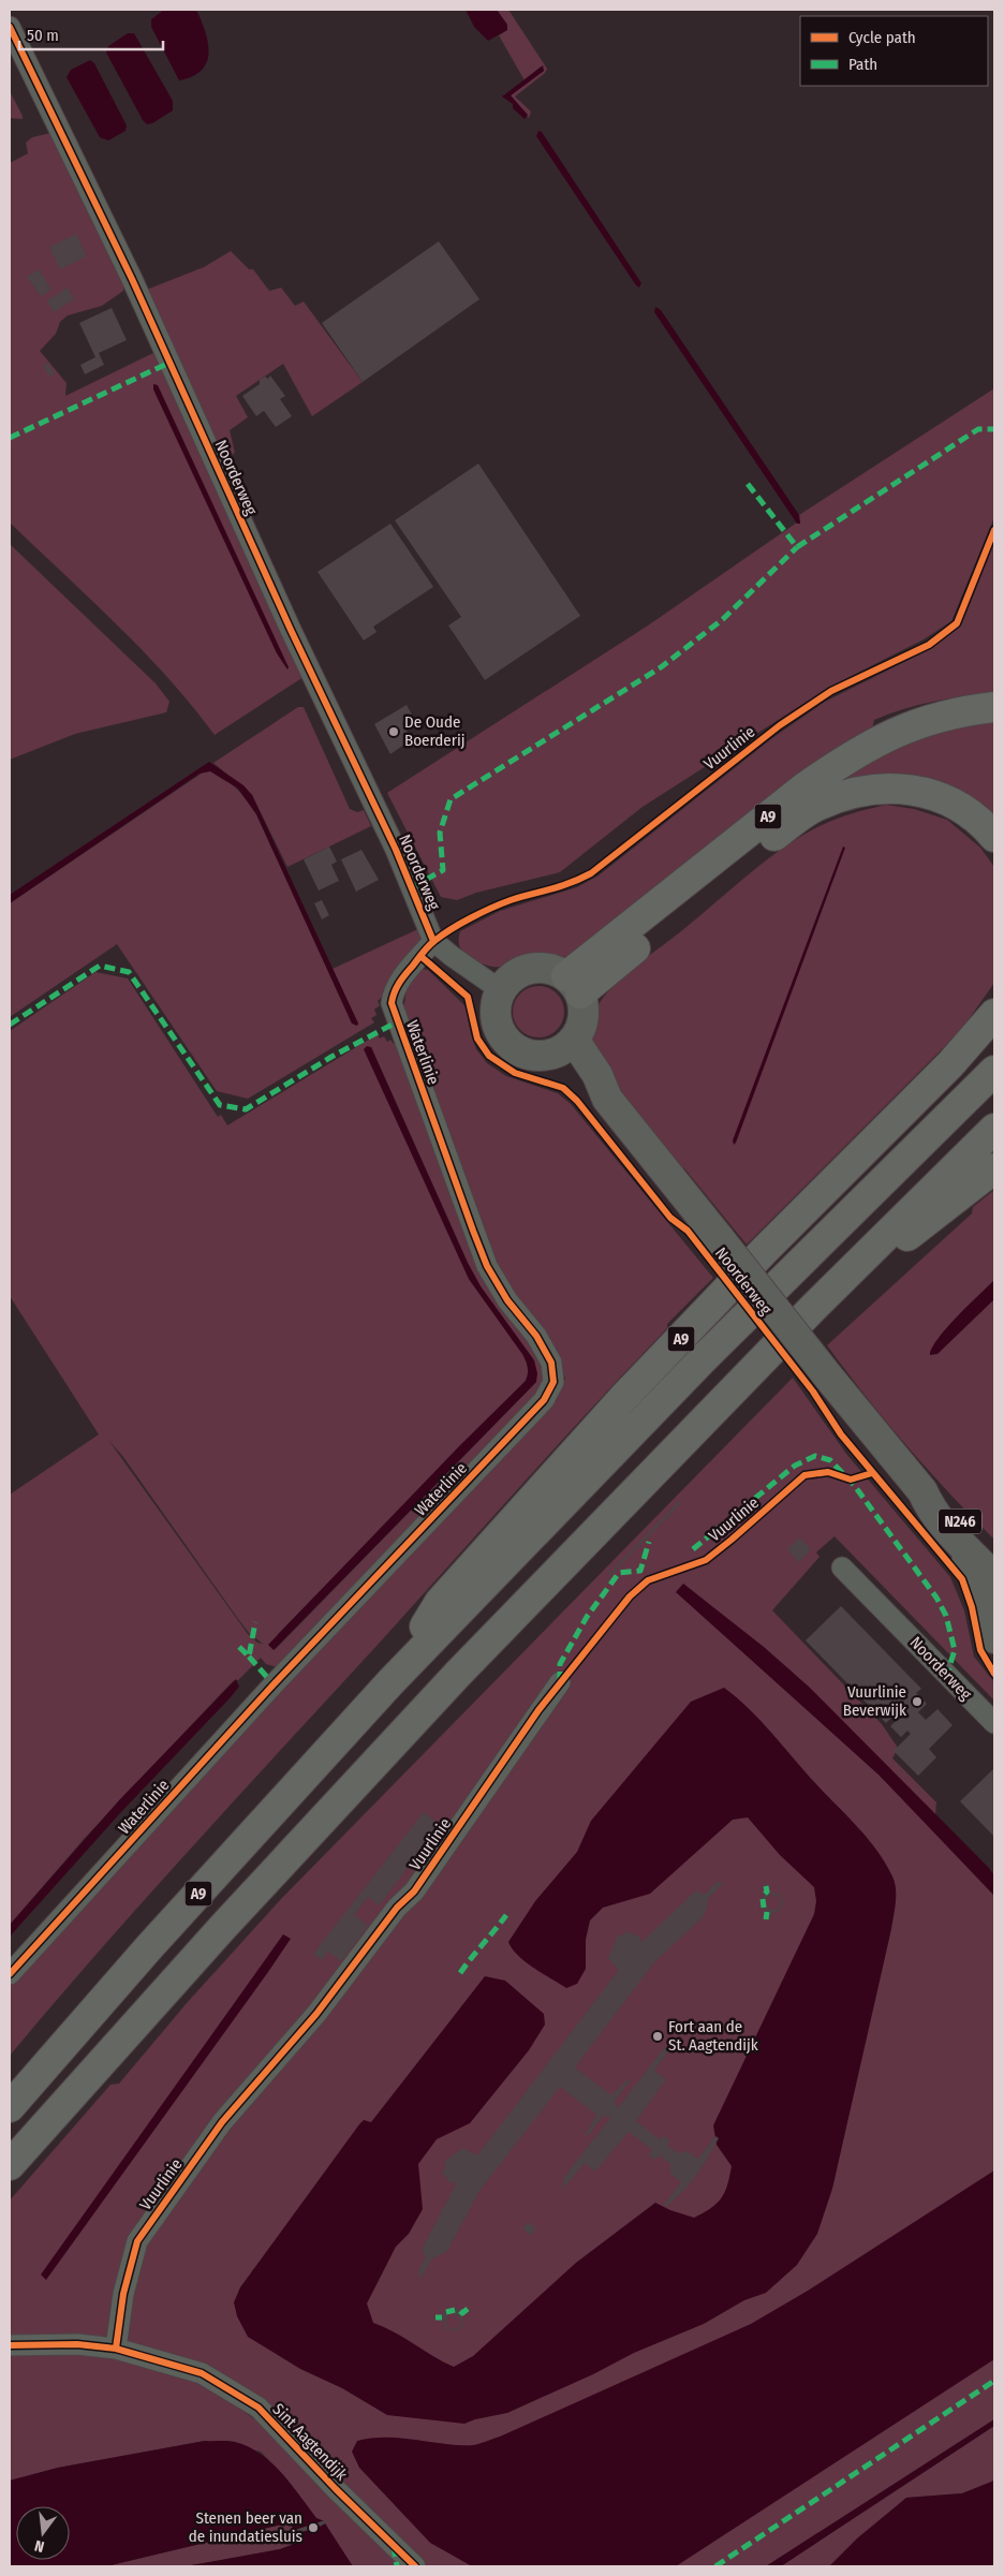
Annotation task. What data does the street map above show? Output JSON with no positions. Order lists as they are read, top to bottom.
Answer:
{
  "streets": {
    "highway": ["A9"],
    "main road": ["Noorderweg", "N246"],
    "street": ["Vuurlinie", "Waterlinie", "Sint Aagtendijk"]
  },
  "crossings": [
    ["Noorderweg", "A9"],
    ["Noorderweg", "Waterlinie"],
    ["Vuurlinie", "Sint Aagtendijk"]
  ],
  "places": [
    "De Oude Boerderij",
    "Vuurlinie Beverwijk",
    "Fort aan de St. Aagtendijk",
    "Stenen beer van de inundatiesluis"
  ],
  "legend": ["Cycle path", "Path"],
  "scale_bar": "50 m",
  "north": "bottom"
}
